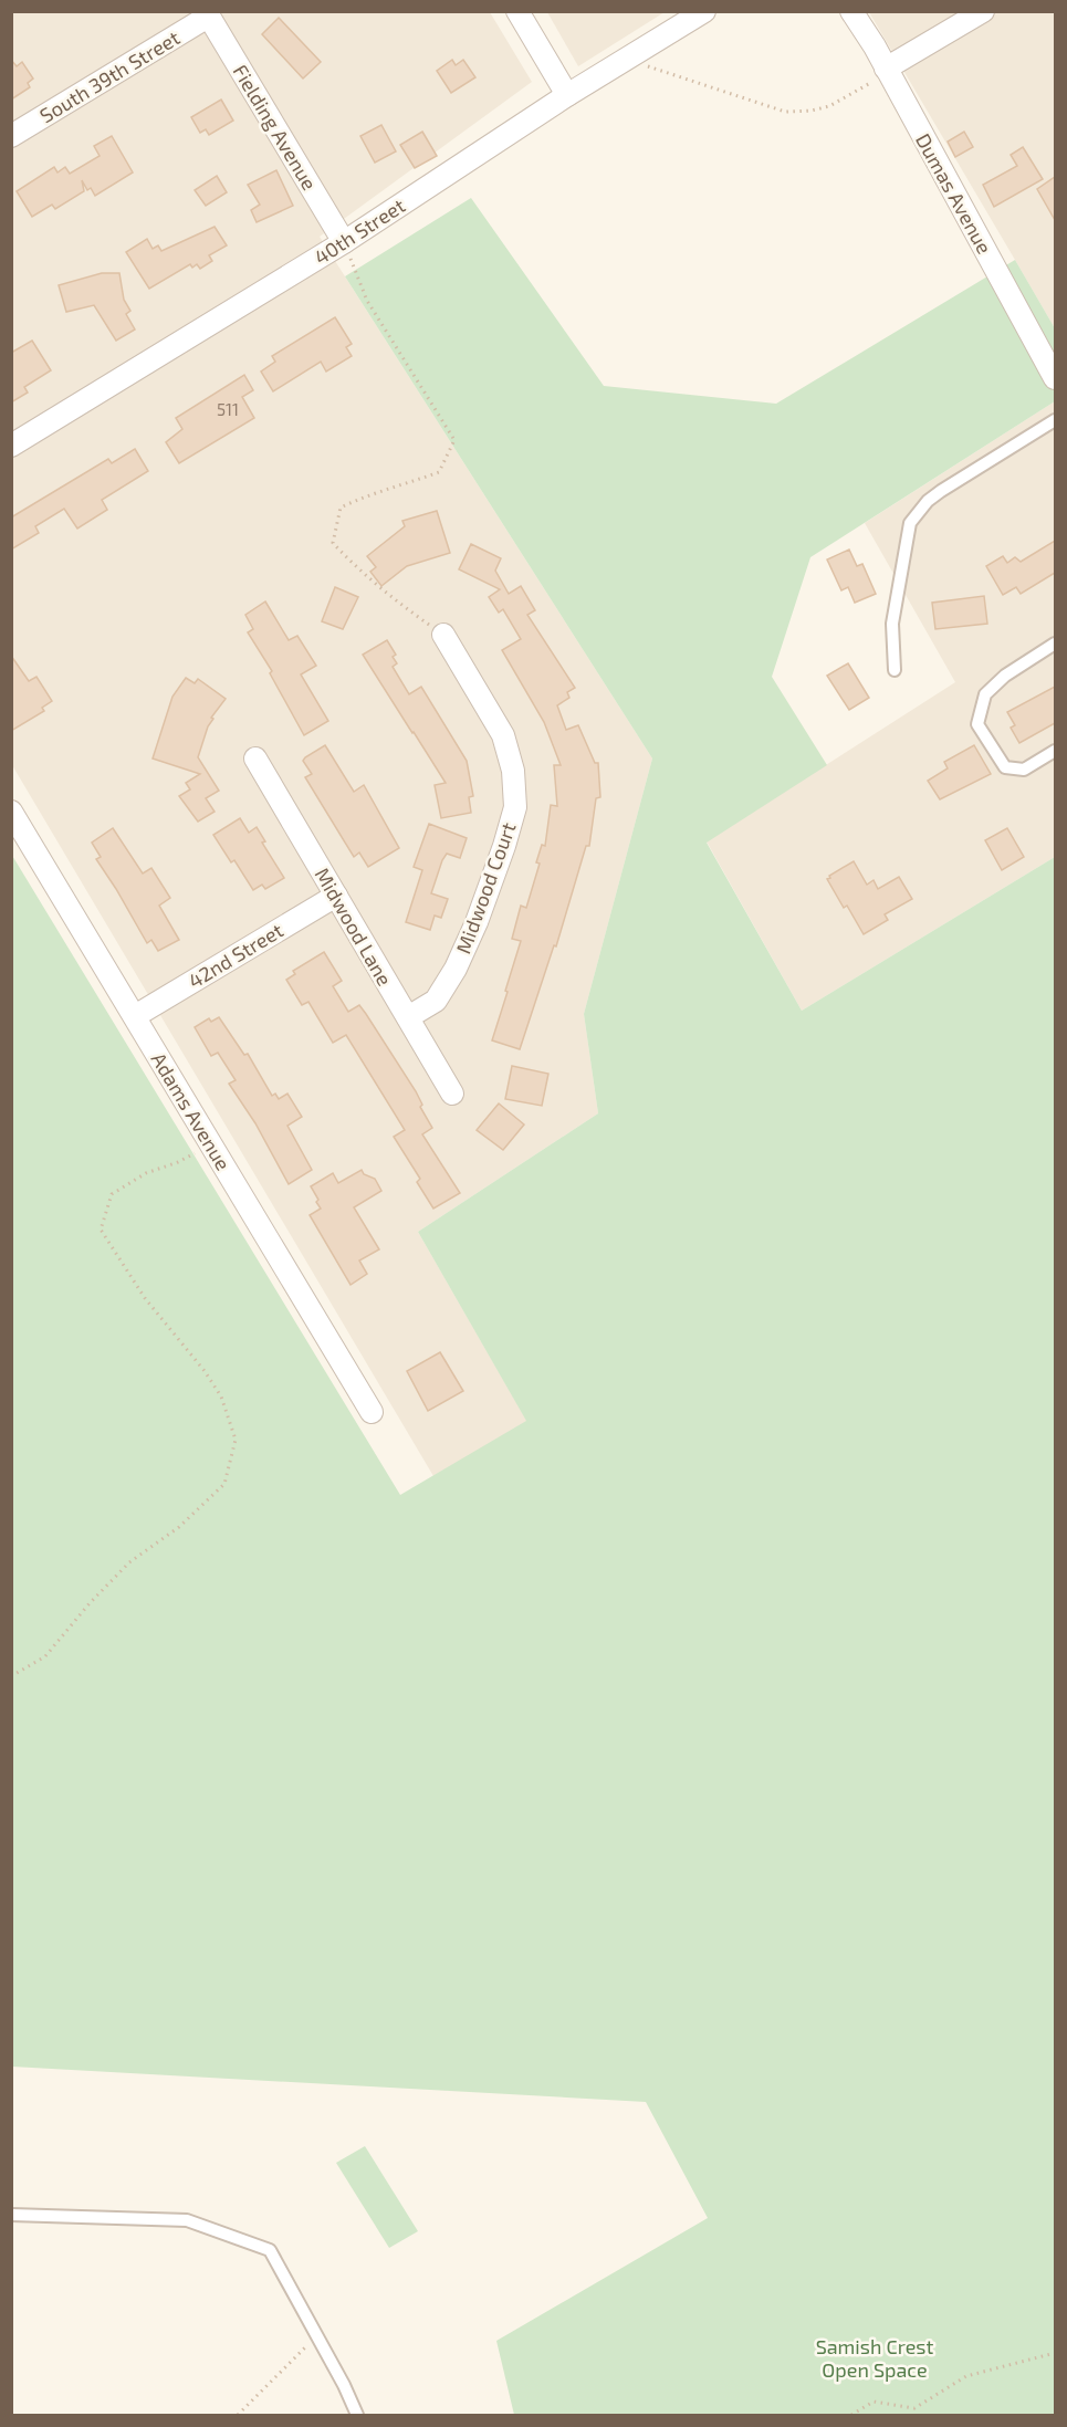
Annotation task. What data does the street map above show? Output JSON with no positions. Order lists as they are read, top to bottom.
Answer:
{
  "streets": {
    "street": [
      "South 39th Street",
      "Fielding Avenue",
      "Dumas Avenue",
      "40th Street",
      "Midwood Court",
      "Midwood Lane",
      "42nd Street",
      "Adams Avenue"
    ]
  },
  "crossings": [
    ["South 39th Street", "Fielding Avenue"],
    ["Fielding Avenue", "40th Street"],
    ["Midwood Court", "Midwood Lane"],
    ["Midwood Lane", "42nd Street"],
    ["42nd Street", "Adams Avenue"]
  ],
  "parks": ["Samish Crest Open Space"],
  "house_numbers": ["511"]
}
